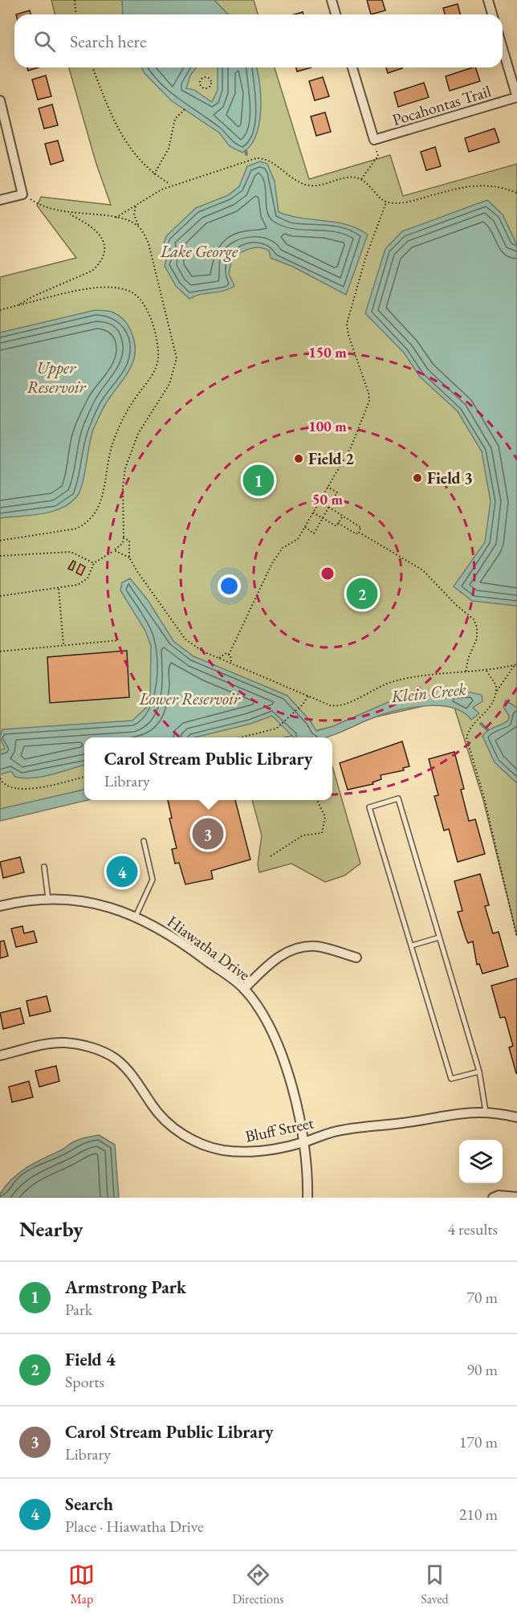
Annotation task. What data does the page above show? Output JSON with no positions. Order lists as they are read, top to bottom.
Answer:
{
  "streets": {
    "street": ["Pocahontas Trail", "Hiawatha Drive", "Bluff Street"]
  },
  "crossings": [
    ["Hiawatha Drive", "Bluff Street"]
  ],
  "water": [
    "Lake George",
    "Upper Reservoir",
    "Klein Creek",
    "Lower Reservoir"
  ],
  "places": ["Field 2", "Field 3"],
  "page": {
    "search": "Search here",
    "pins": [
      "1",
      "2",
      "3",
      "4"
    ],
    "popup": ["Carol Stream Public Library", "Library"],
    "heading": ["Nearby", "4 results"],
    "list": [
      {
        "mark": "1",
        "name": "Armstrong Park",
        "note": "Park",
        "value": "70 m"
      },
      {
        "mark": "2",
        "name": "Field 4",
        "note": "Sports",
        "value": "90 m"
      },
      {
        "mark": "3",
        "name": "Carol Stream Public Library",
        "note": "Library",
        "value": "170 m"
      },
      {
        "mark": "4",
        "name": "Search",
        "note": "Place · Hiawatha Drive",
        "value": "210 m"
      }
    ],
    "nav": ["Map", "Directions", "Saved"]
  },
  "rings": ["150 m", "100 m", "50 m"]
}
